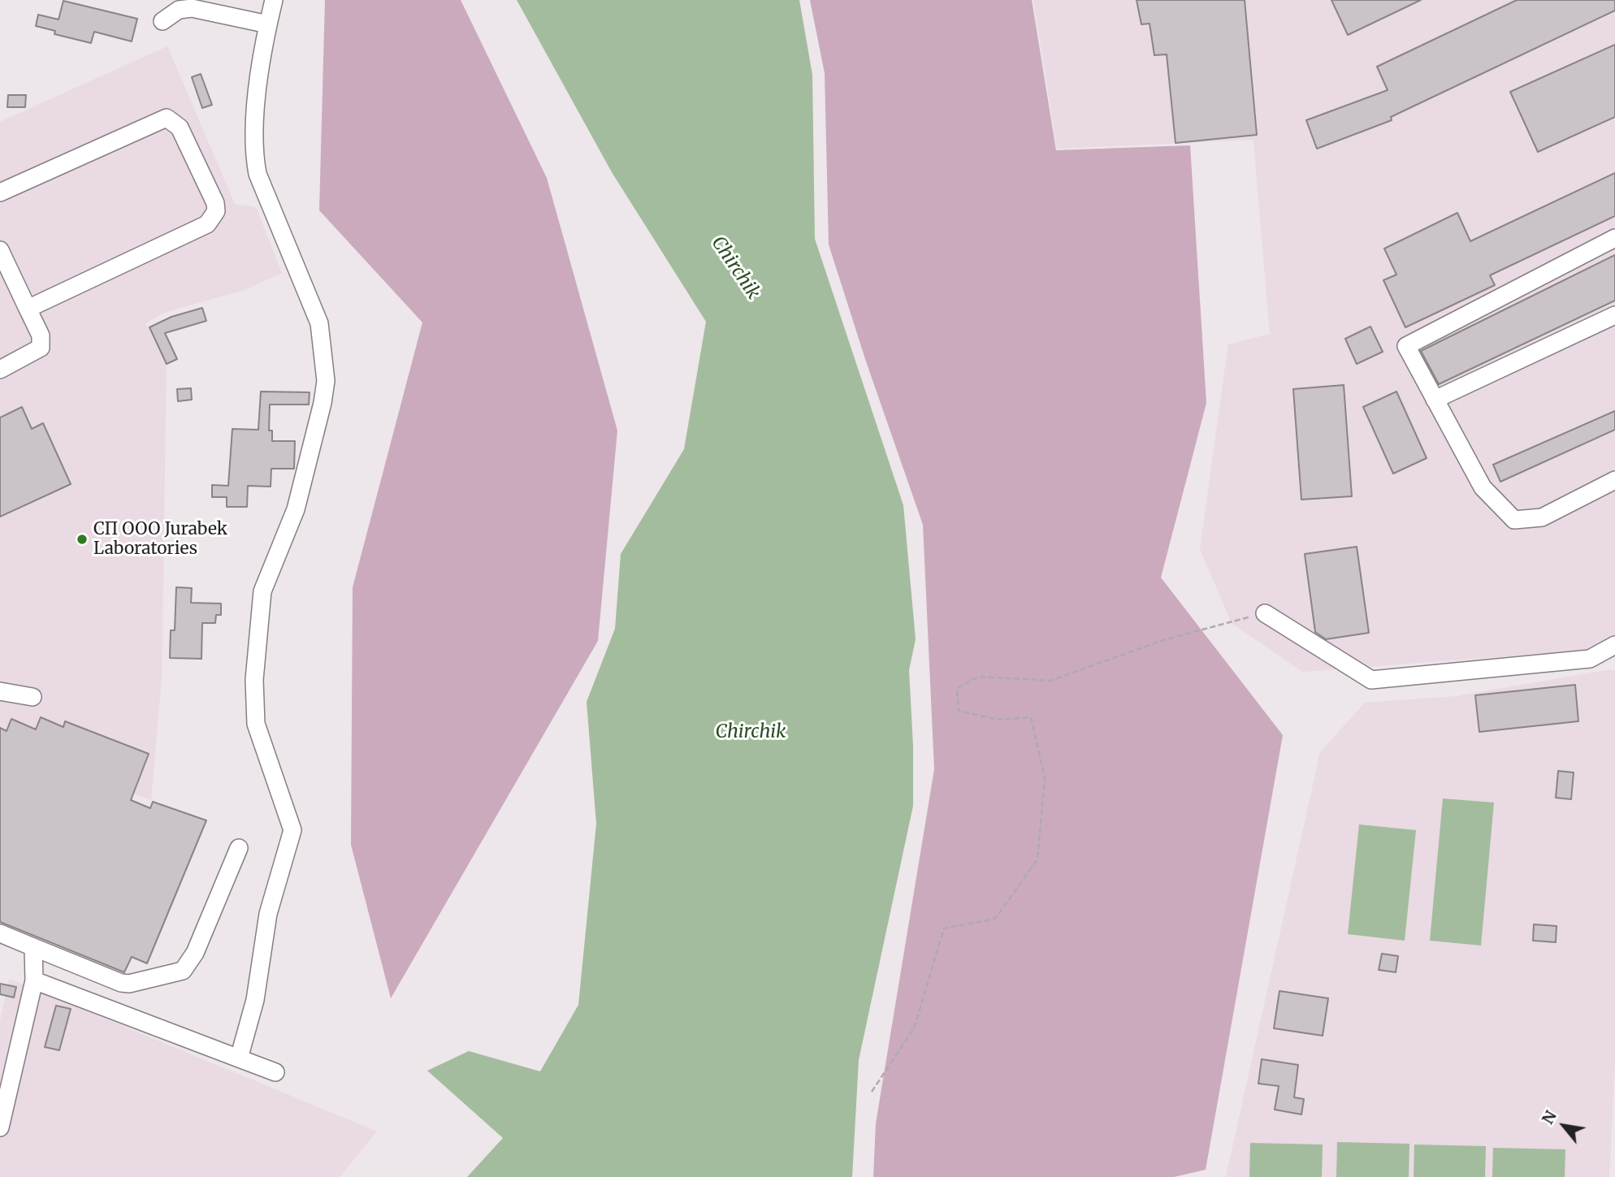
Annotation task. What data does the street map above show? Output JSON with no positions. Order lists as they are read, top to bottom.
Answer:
{
  "water": ["Chirchik"],
  "places": ["СП ООО Jurabek Laboratories"],
  "north": "top left"
}
